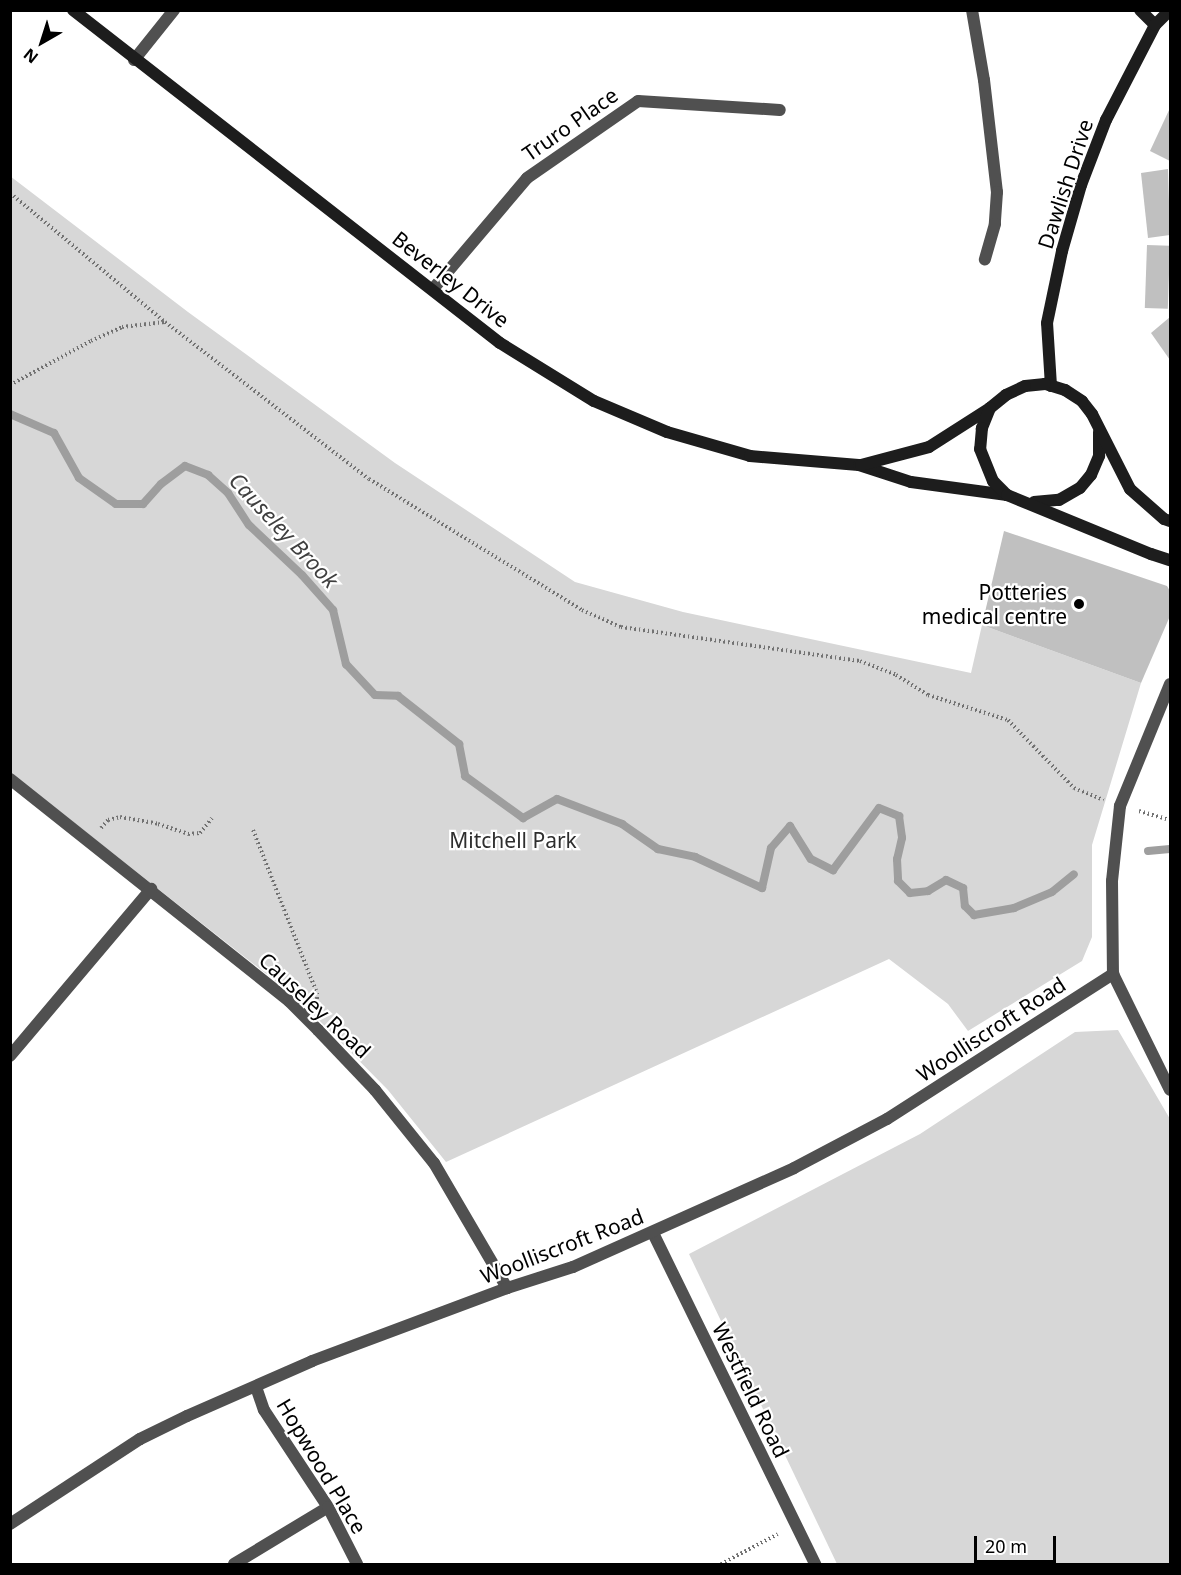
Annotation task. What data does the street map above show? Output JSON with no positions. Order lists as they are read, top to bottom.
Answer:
{
  "streets": {
    "street": [
      "Truro Place",
      "Dawlish Drive",
      "Beverley Drive",
      "Causeley Road",
      "Woolliscroft Road",
      "Westfield Road",
      "Hopwood Place"
    ]
  },
  "crossings": [
    ["Truro Place", "Beverley Drive"],
    ["Dawlish Drive", "Beverley Drive"],
    ["Causeley Road", "Woolliscroft Road"],
    ["Woolliscroft Road", "Westfield Road"],
    ["Woolliscroft Road", "Hopwood Place"]
  ],
  "water": ["Causeley Brook"],
  "parks": ["Mitchell Park"],
  "places": ["Potteries medical centre"],
  "scale_bar": "20 m",
  "north": "bottom left"
}
